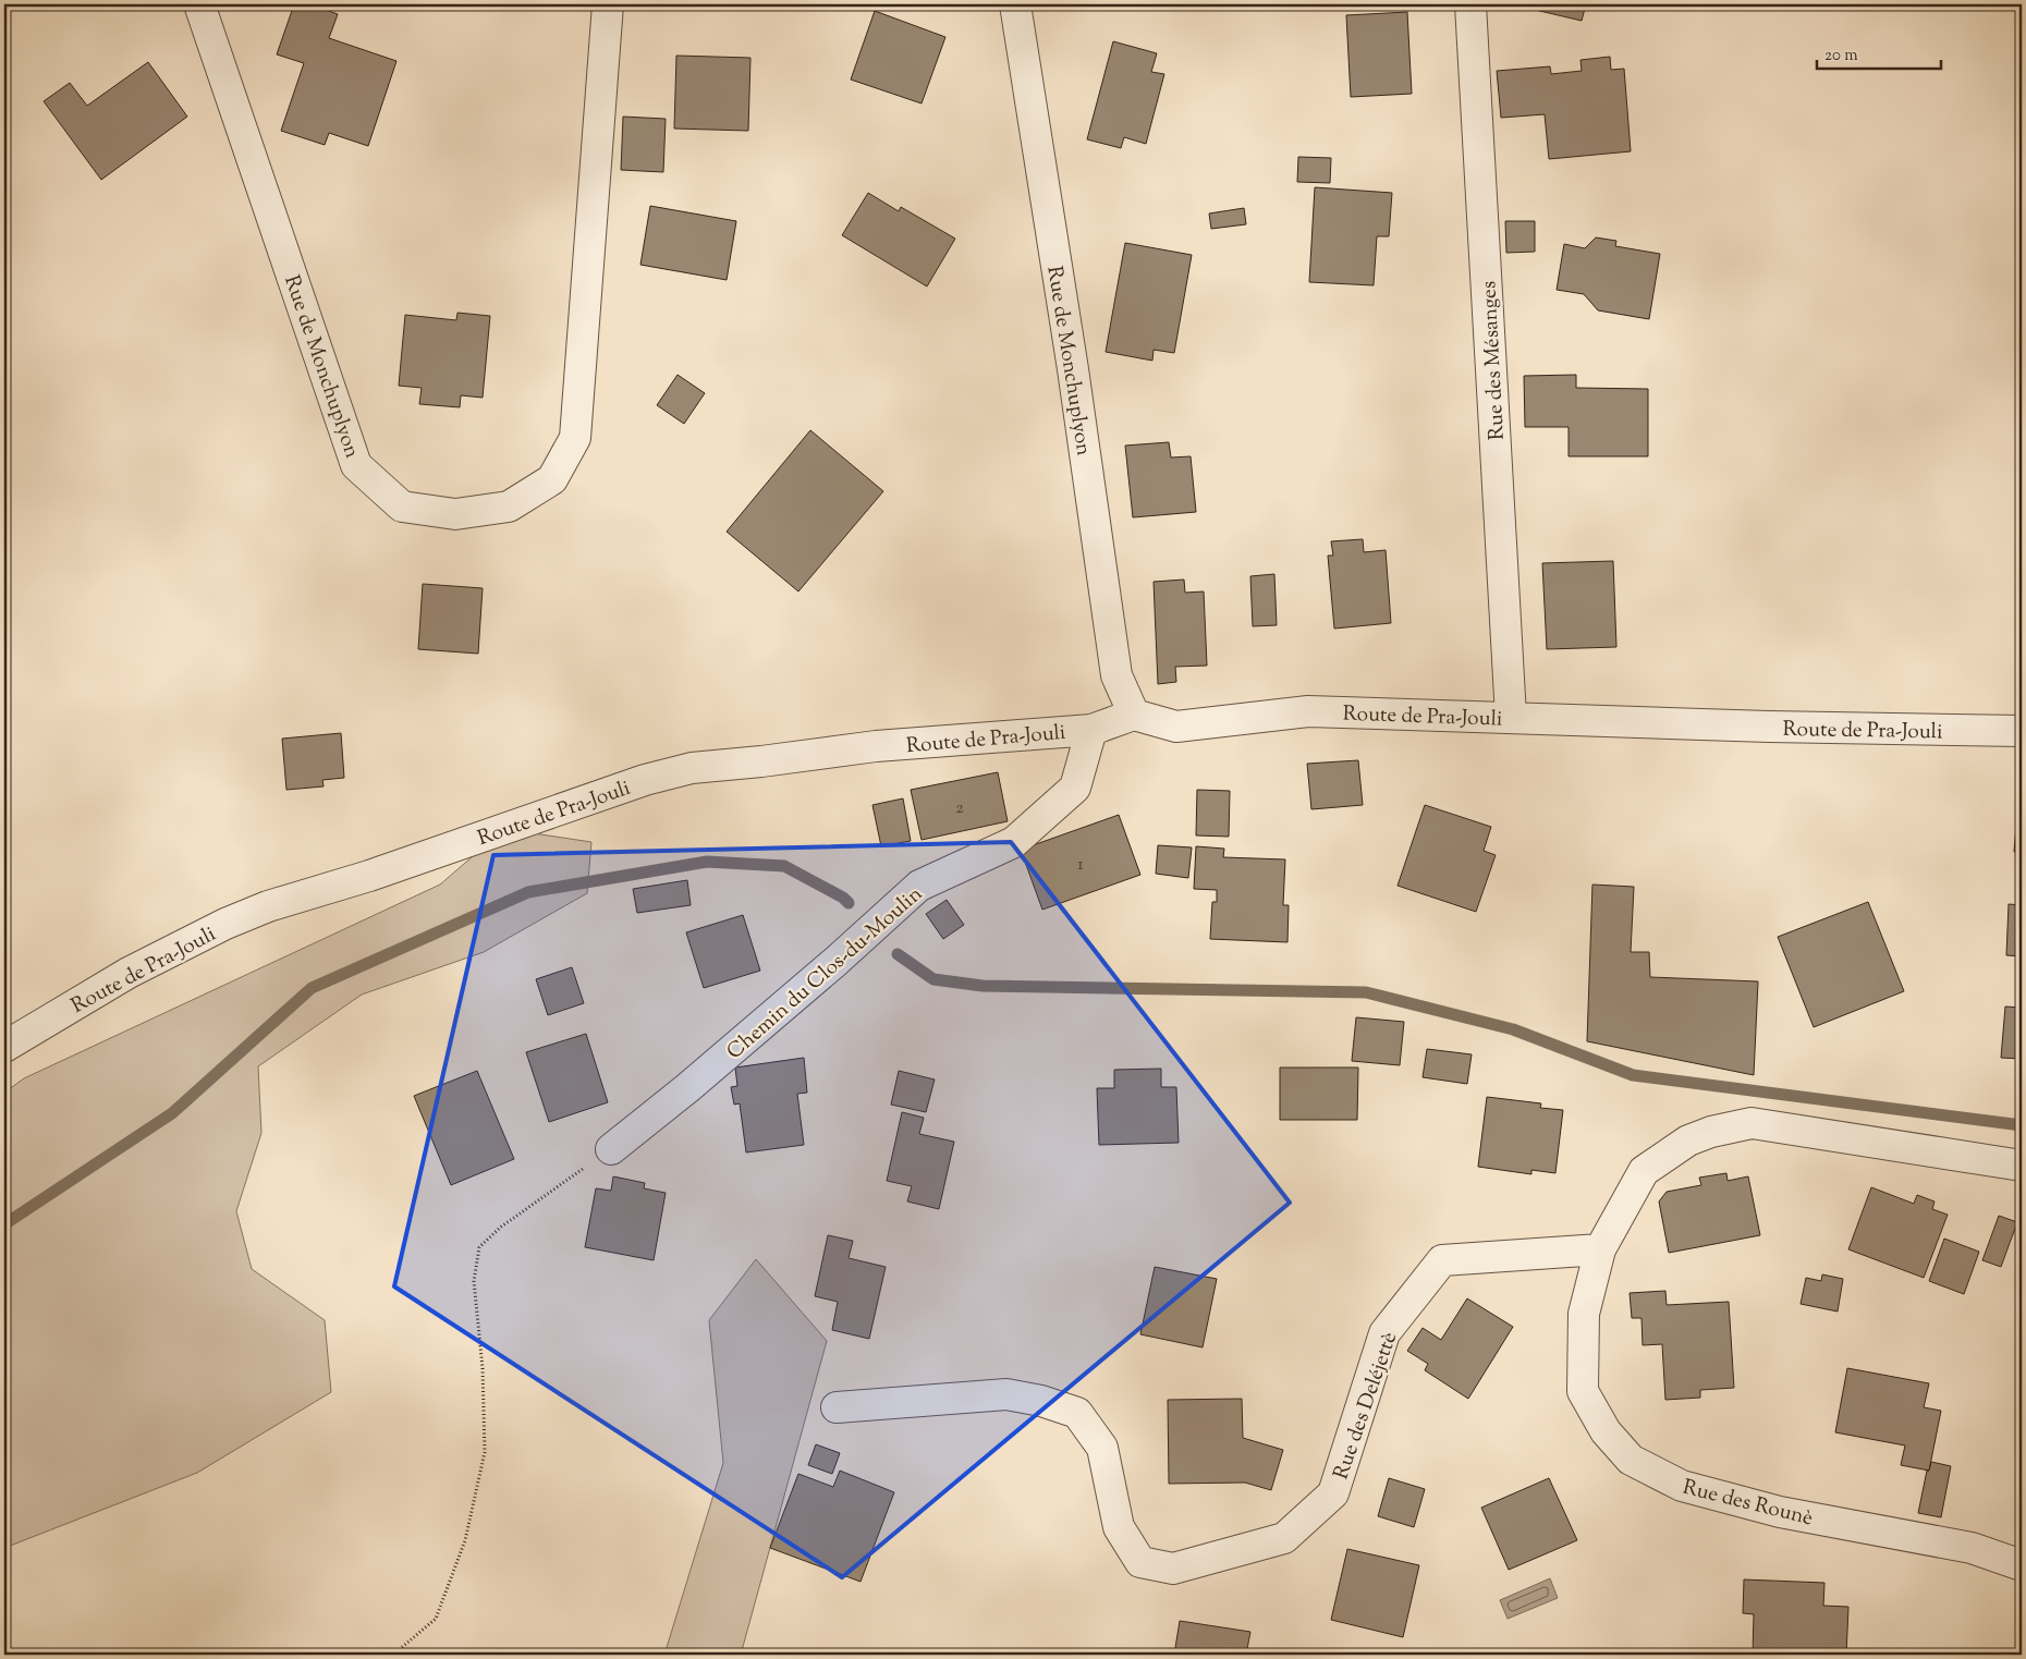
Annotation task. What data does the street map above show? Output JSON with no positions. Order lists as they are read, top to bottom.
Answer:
{
  "streets": {
    "street": [
      "Rue de Monchuplyon",
      "Rue des Mésanges",
      "Route de Pra-Jouli",
      "Chemin du Clos-du-Moulin",
      "Rue des Deléjettè",
      "Rue des Rounè"
    ]
  },
  "crossings": [
    ["Rue de Monchuplyon", "Route de Pra-Jouli"],
    ["Rue des Mésanges", "Route de Pra-Jouli"],
    ["Route de Pra-Jouli", "Chemin du Clos-du-Moulin"],
    ["Rue des Deléjettè", "Rue des Rounè"]
  ],
  "house_numbers": ["2", "1"],
  "scale_bar": "20 m"
}
